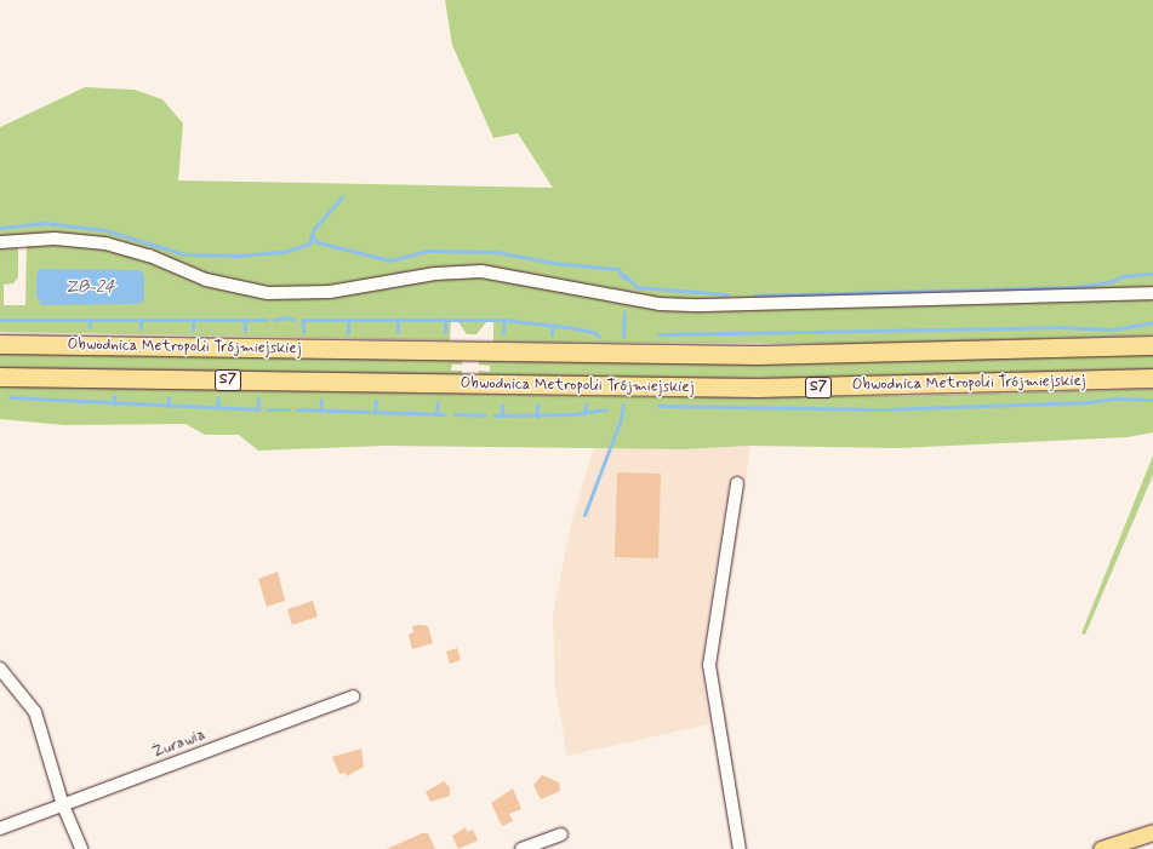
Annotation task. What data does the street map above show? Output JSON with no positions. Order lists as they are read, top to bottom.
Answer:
{
  "streets": {
    "highway": ["Obwodnica Metropolii Trójmiejskiej", "S7"],
    "street": ["Żurawia"]
  },
  "water": ["ZB-24"]
}
